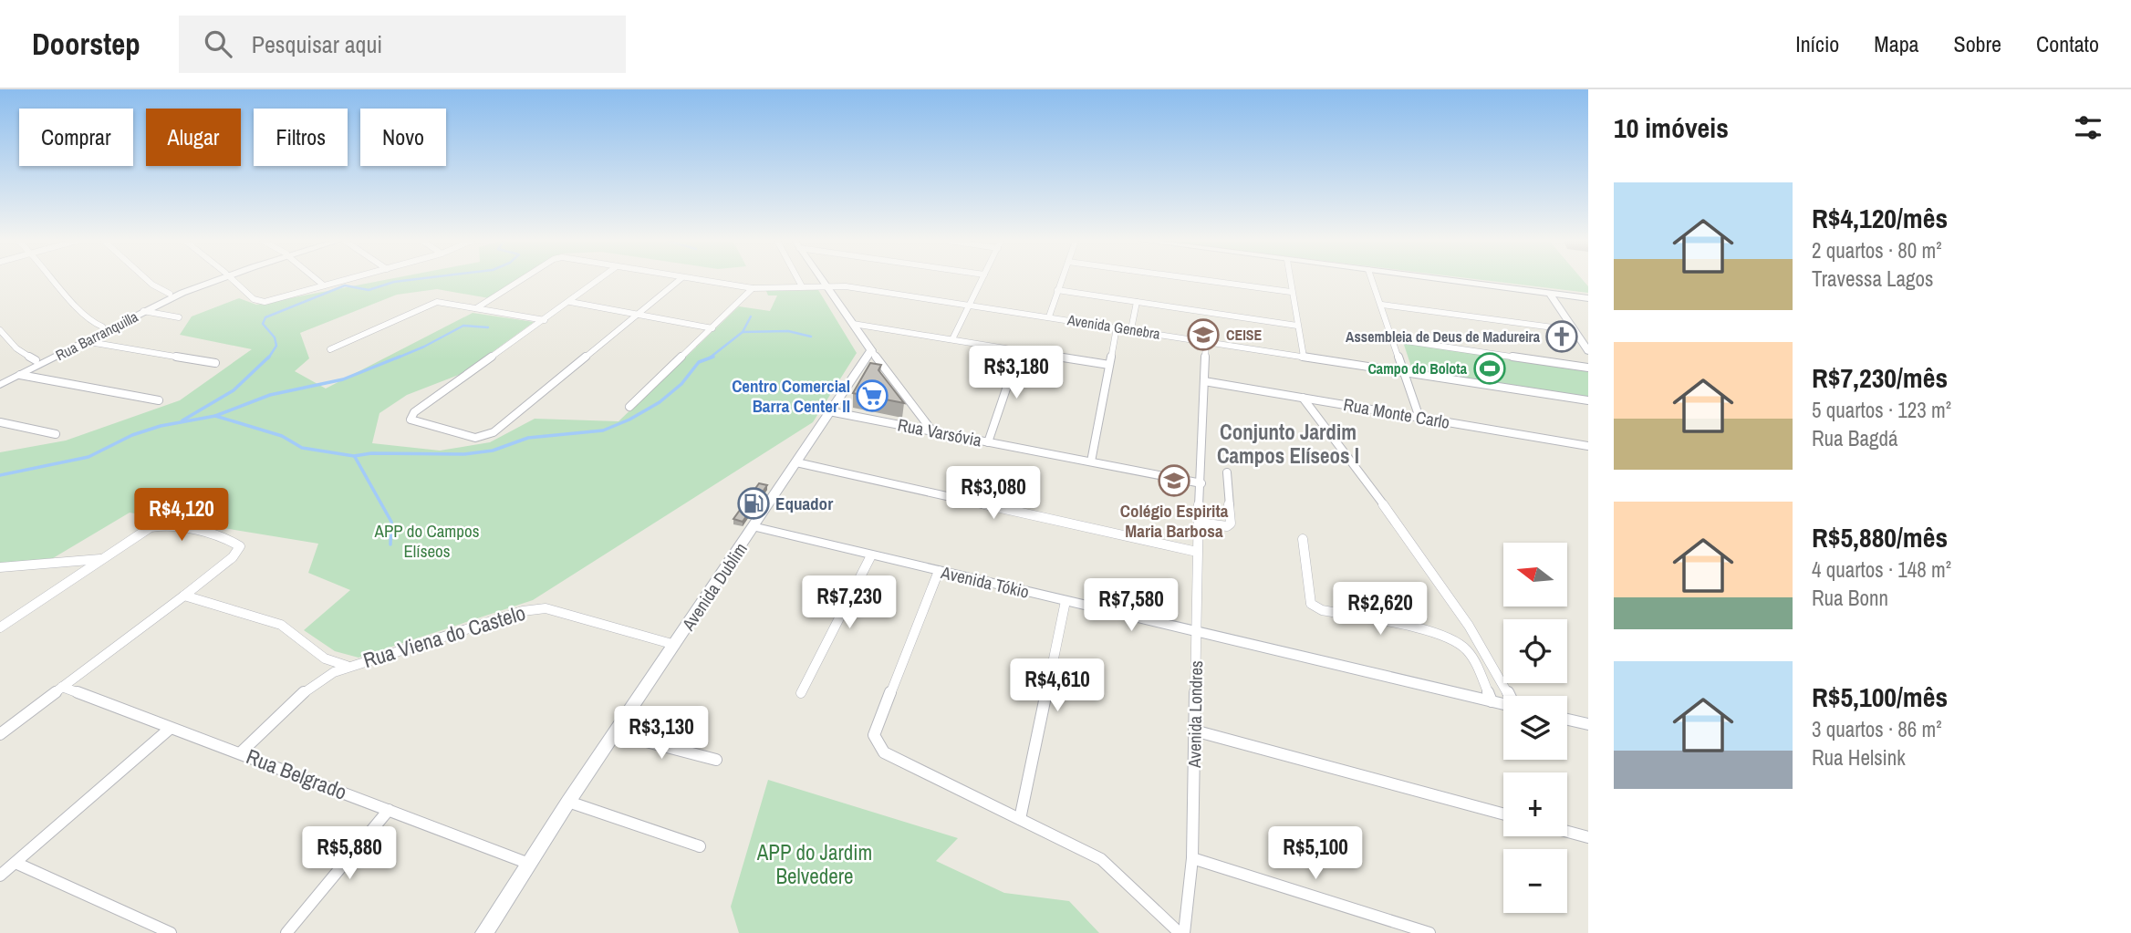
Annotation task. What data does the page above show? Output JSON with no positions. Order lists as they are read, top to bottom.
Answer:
{
  "streets": {
    "street": [
      "Avenida Genebra",
      "Rua Barranquilla",
      "Rua Monte Carlo",
      "Rua Varsóvia",
      "Avenida Tókio",
      "Avenida Dublim",
      "Rua Viena do Castelo",
      "Avenida Londres",
      "Rua Belgrado"
    ]
  },
  "crossings": [
    ["Avenida Genebra", "Avenida Londres"],
    ["Rua Monte Carlo", "Avenida Londres"],
    ["Rua Varsóvia", "Avenida Dublim"],
    ["Rua Varsóvia", "Avenida Londres"],
    ["Avenida Tókio", "Avenida Dublim"],
    ["Avenida Tókio", "Avenida Londres"],
    ["Avenida Dublim", "Rua Viena do Castelo"],
    ["Avenida Dublim", "Rua Belgrado"],
    ["Rua Viena do Castelo", "Rua Belgrado"]
  ],
  "districts": ["Conjunto Jardim Campos Elíseos I"],
  "parks": ["APP do Campos Elíseos", "APP do Jardim Belvedere"],
  "places": {
    "school or university": ["CEISE", "Colégio Espirita Maria Barbosa"],
    "church": ["Assembleia de Deus de Madureira"],
    "sports": ["Campo do Bolota"],
    "supermarket": ["Centro Comercial Barra Center II"],
    "fuel station": ["Equador"]
  },
  "north": "left",
  "page": {
    "header": "Doorstep",
    "search": "Pesquisar aqui",
    "nav": [
      "Início",
      "Mapa",
      "Sobre",
      "Contato"
    ],
    "heading": "10 imóveis",
    "chip": [
      "Comprar",
      "Alugar",
      "Filtros",
      "Novo"
    ],
    "list": [
      {
        "name": "R$4,120/mês",
        "note": "2 quartos · 80 m² · Travessa Lagos"
      },
      {
        "name": "R$7,230/mês",
        "note": "5 quartos · 123 m² · Rua Bagdá"
      },
      {
        "name": "R$5,880/mês",
        "note": "4 quartos · 148 m² · Rua Bonn"
      },
      {
        "name": "R$5,100/mês",
        "note": "3 quartos · 86 m² · Rua Helsink"
      }
    ],
    "price": [
      "R$3,180",
      "R$3,080",
      "R$4,120",
      "R$7,230",
      "R$7,580",
      "R$2,620",
      "R$4,610",
      "R$3,130",
      "R$5,880",
      "R$5,100"
    ],
    "map_buttons": ["+", "−"]
  }
}
